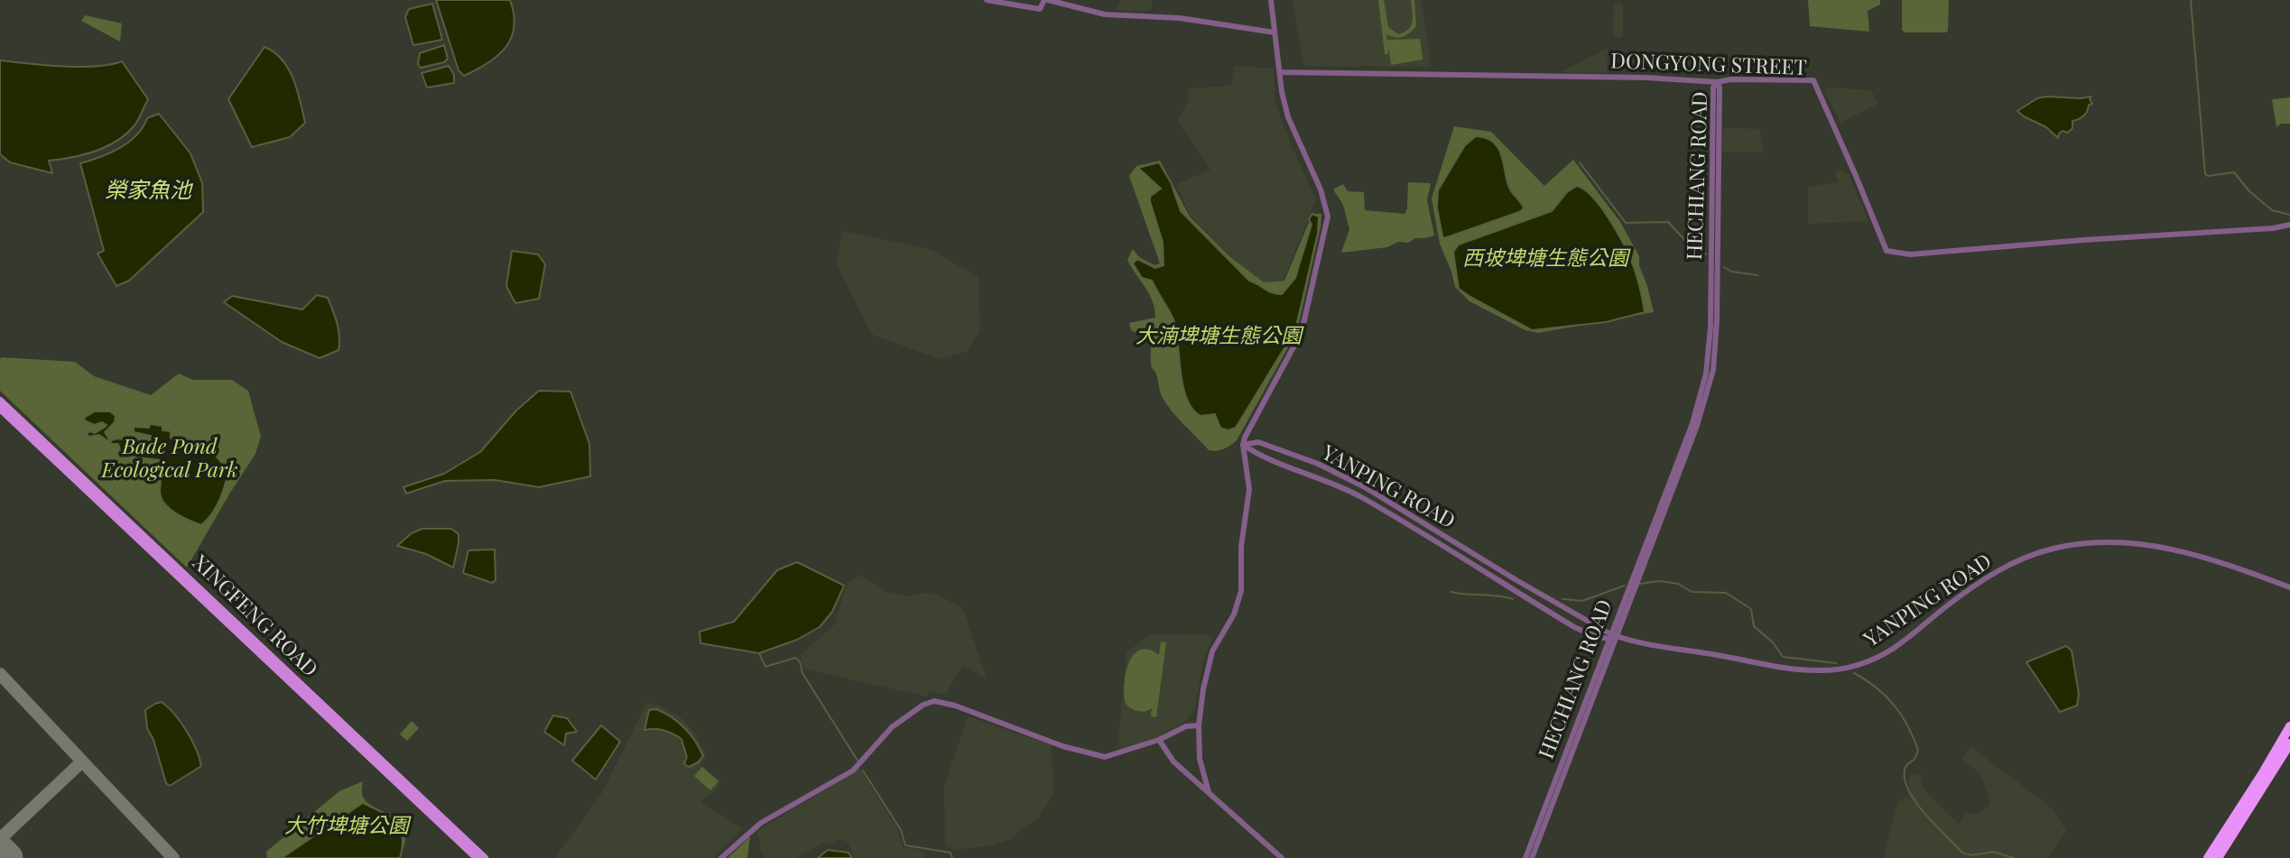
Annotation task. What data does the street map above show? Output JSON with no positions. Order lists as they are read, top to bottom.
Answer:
{
  "streets": {
    "main road": ["XINGFENG ROAD"],
    "street": ["DONGYONG STREET", "HECHIANG ROAD", "YANPING ROAD"]
  },
  "crossings": [
    ["DONGYONG STREET", "HECHIANG ROAD"],
    ["HECHIANG ROAD", "YANPING ROAD"]
  ],
  "water": ["榮家魚池"],
  "parks": [
    "西坡埤塘生態公園",
    "大湳埤塘生態公園",
    "Bade Pond Ecological Park",
    "大竹埤塘公園"
  ]
}
